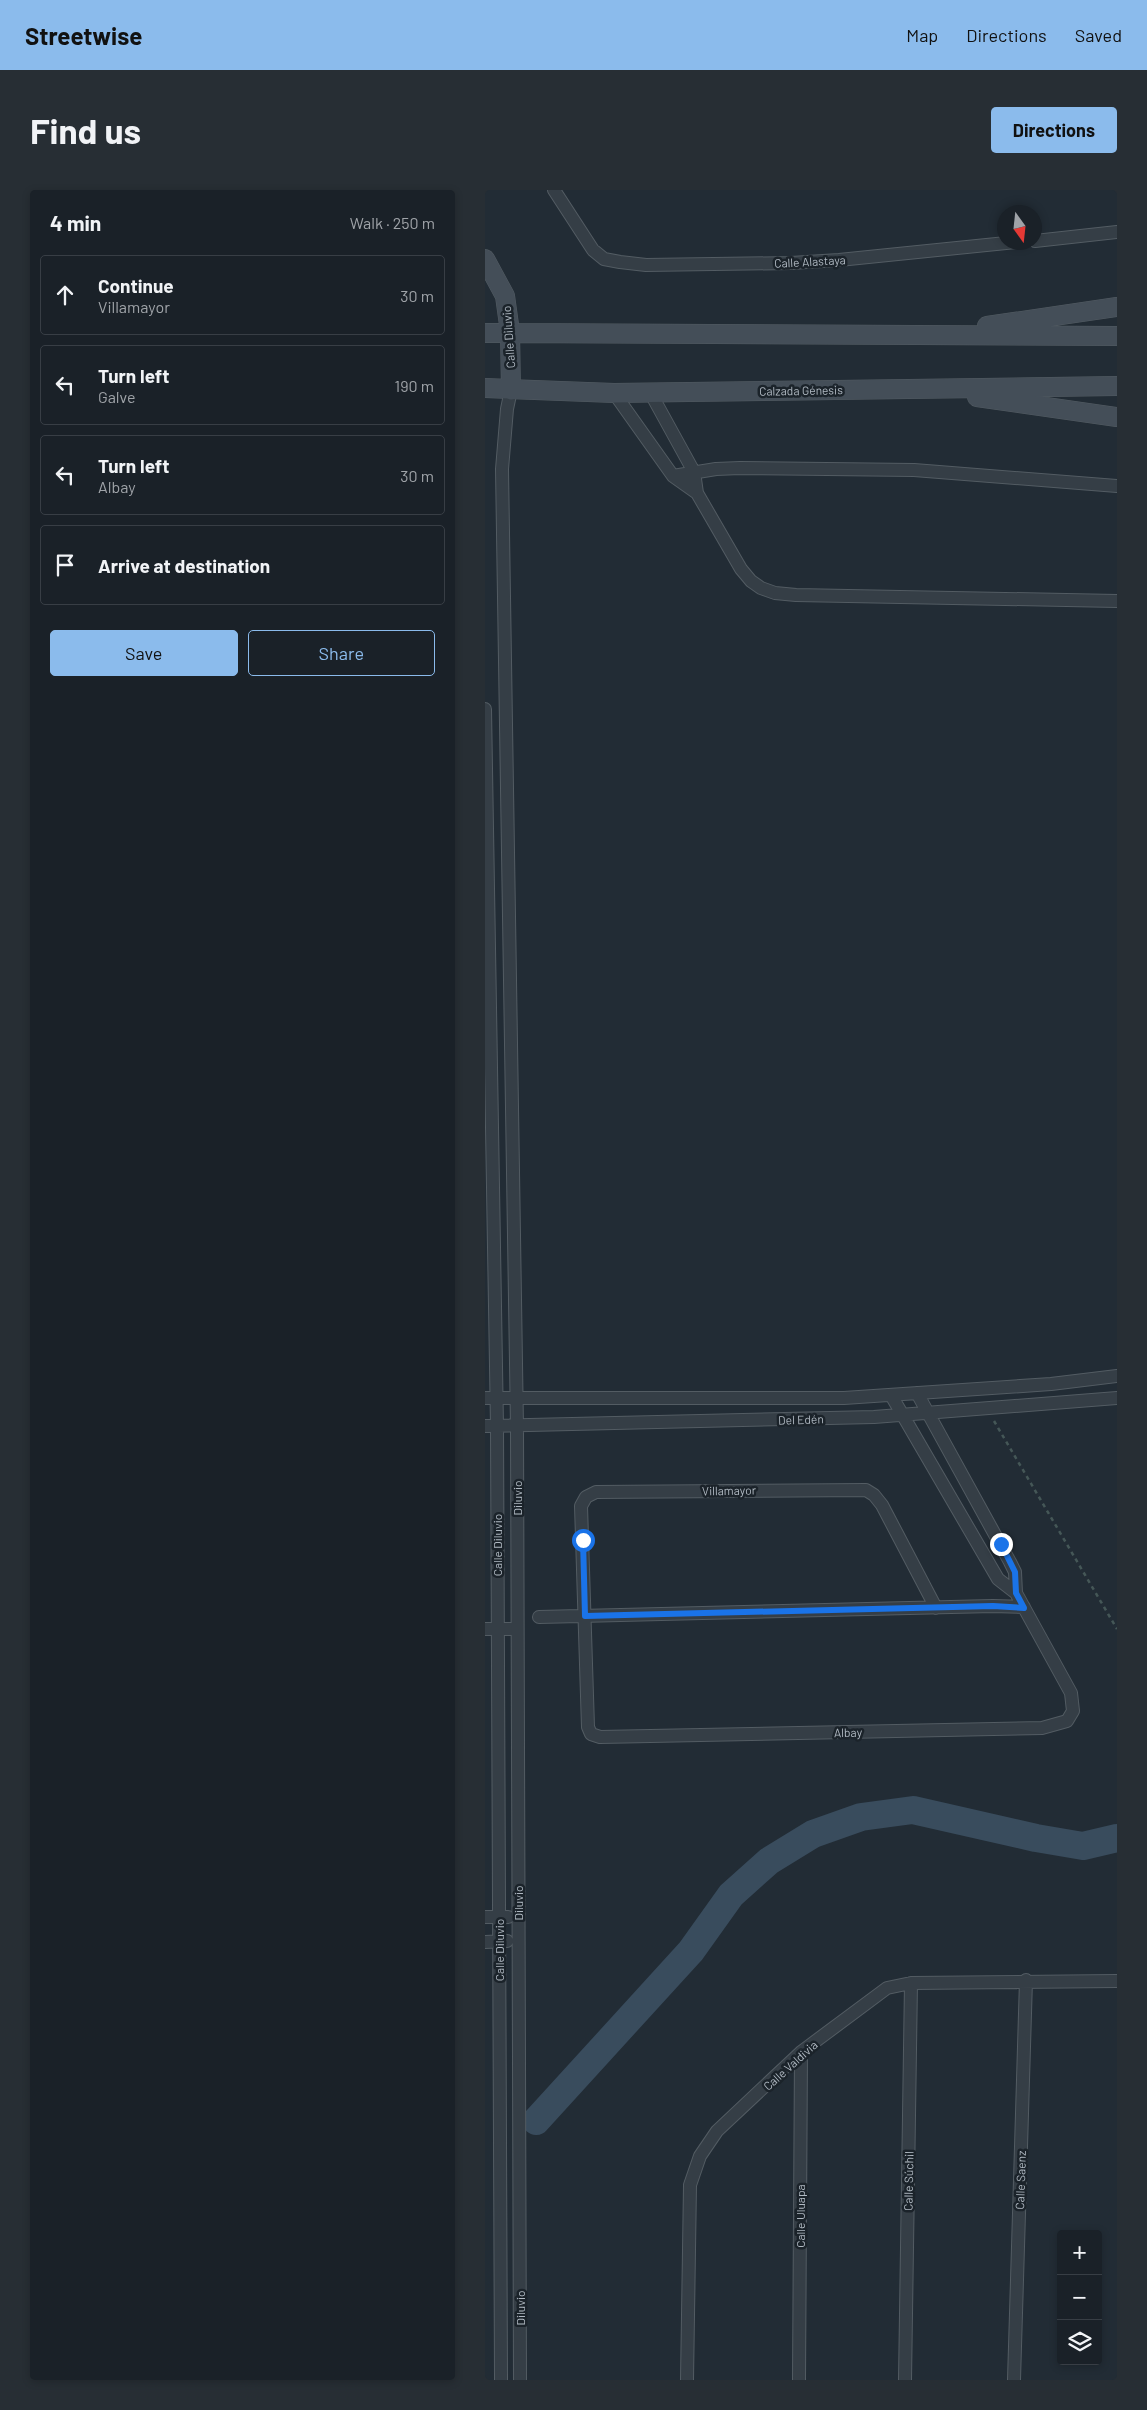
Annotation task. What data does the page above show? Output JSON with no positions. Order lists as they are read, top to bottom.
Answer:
{
  "streets": {
    "street": [
      "Calle Alastaya",
      "Calle Diluvio",
      "Calzada Génesis",
      "Del Edén",
      "Villamayor",
      "Diluvio",
      "Albay",
      "Calle Valdivia",
      "Calle Saenz",
      "Calle Súchil",
      "Calle Uluapa"
    ]
  },
  "crossings": [
    ["Calle Diluvio", "Calzada Génesis"],
    ["Calle Diluvio", "Del Edén"],
    ["Calle Diluvio", "Diluvio"],
    ["Calzada Génesis", "Diluvio"],
    ["Del Edén", "Diluvio"],
    ["Del Edén", "Albay"],
    ["Villamayor", "Albay"],
    ["Calle Valdivia", "Calle Saenz"],
    ["Calle Valdivia", "Calle Súchil"],
    ["Calle Valdivia", "Calle Uluapa"]
  ],
  "north": "bottom",
  "page": {
    "header": "Streetwise",
    "nav": ["Map", "Directions", "Saved"],
    "buttons": [
      "Directions",
      ["Save", "Share"]
    ],
    "title": "Find us",
    "heading": ["4 min", "Walk · 250 m"],
    "list": [
      ["Continue", "Villamayor", "30 m"],
      ["Turn left", "Galve", "190 m"],
      ["Turn left", "Albay", "30 m"],
      "Arrive at destination"
    ],
    "map_buttons": ["+", "−"]
  }
}
